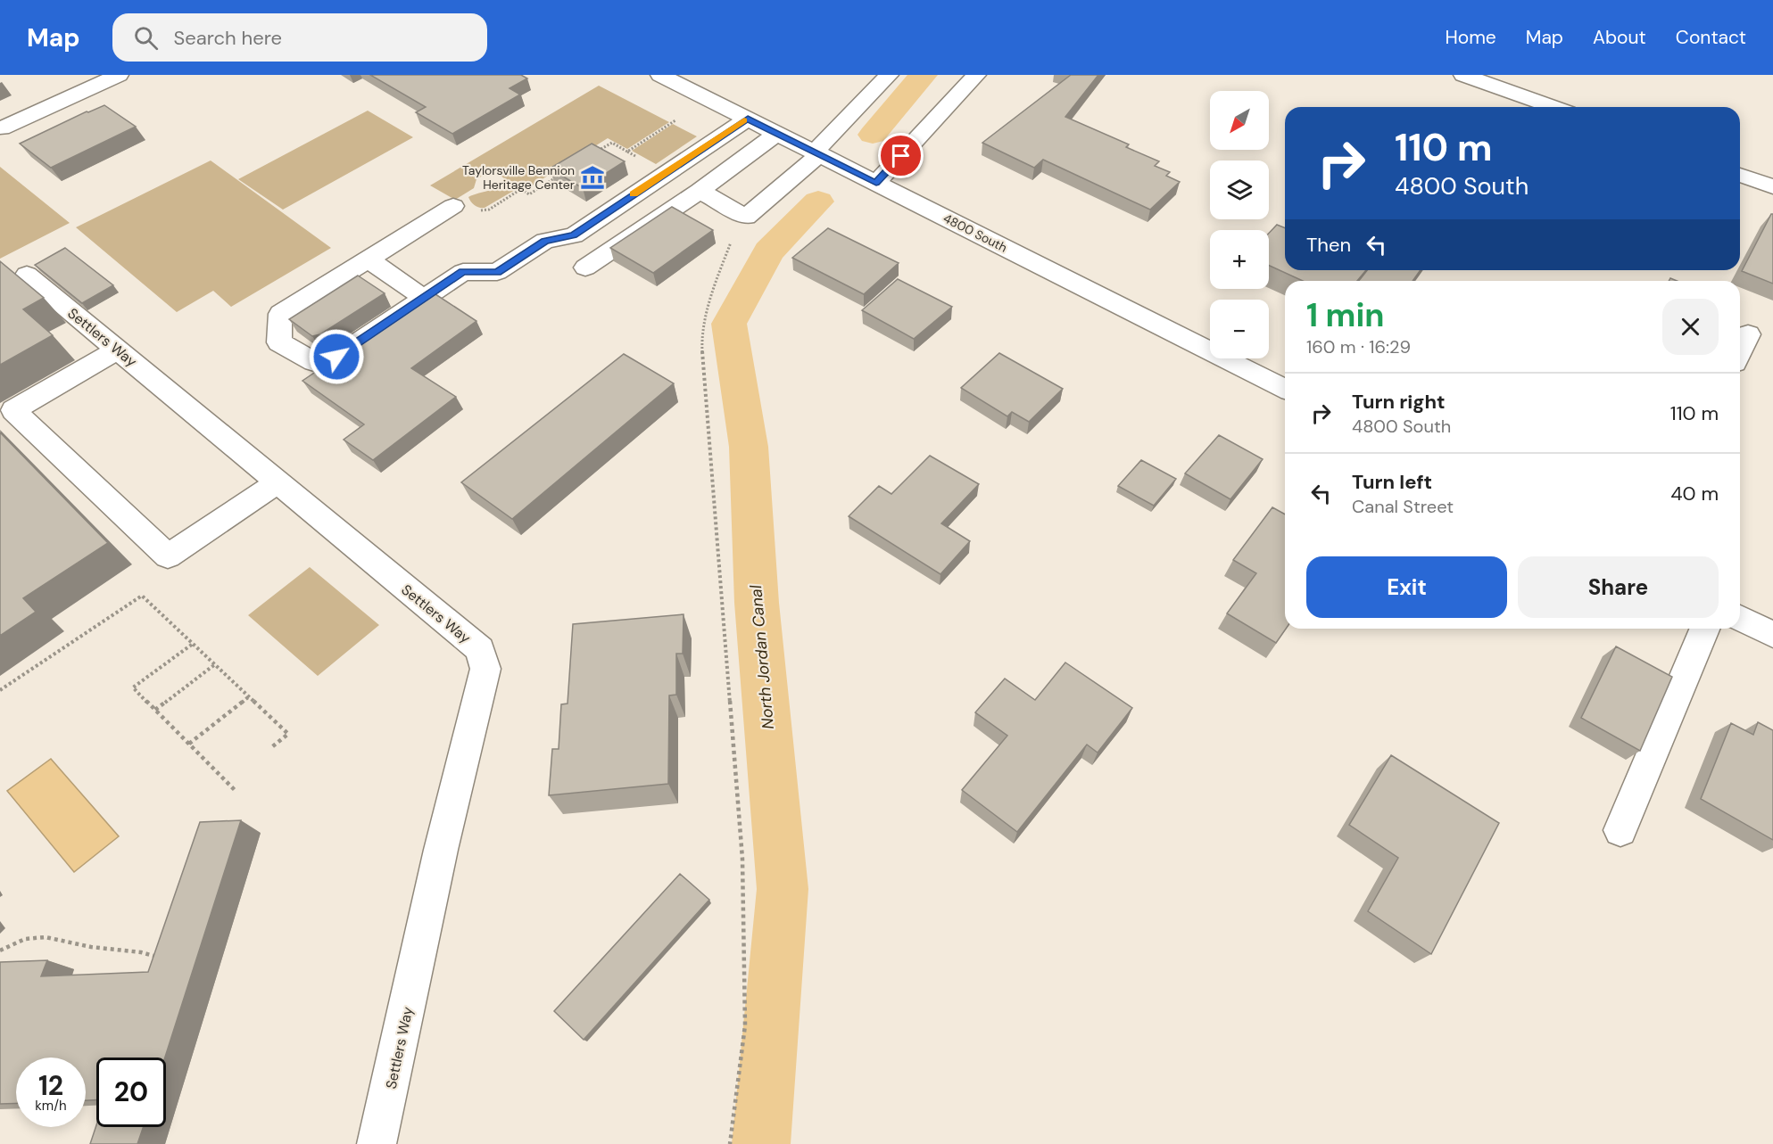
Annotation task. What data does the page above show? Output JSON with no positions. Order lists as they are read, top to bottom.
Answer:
{
  "streets": {
    "street": ["4800 South", "Settlers Way"]
  },
  "water": ["North Jordan Canal"],
  "places": {
    "museum": ["Taylorsville Bennion Heritage Center"]
  },
  "north": "bottom left",
  "page": {
    "header": "Map",
    "search": "Search here",
    "nav": [
      "Home",
      "Map",
      "About",
      "Contact"
    ],
    "map_buttons": ["+", "−"],
    "turn": ["110 m", "4800 South"],
    "then": "Then",
    "heading": ["1 min", "160 m · 16:29"],
    "list": [
      {
        "name": "Turn right",
        "note": "4800 South",
        "value": "110 m"
      },
      {
        "name": "Turn left",
        "note": "Canal Street",
        "value": "40 m"
      }
    ],
    "buttons": ["Exit", "Share"],
    "speed": "12 km/h",
    "limit": "20"
  }
}
